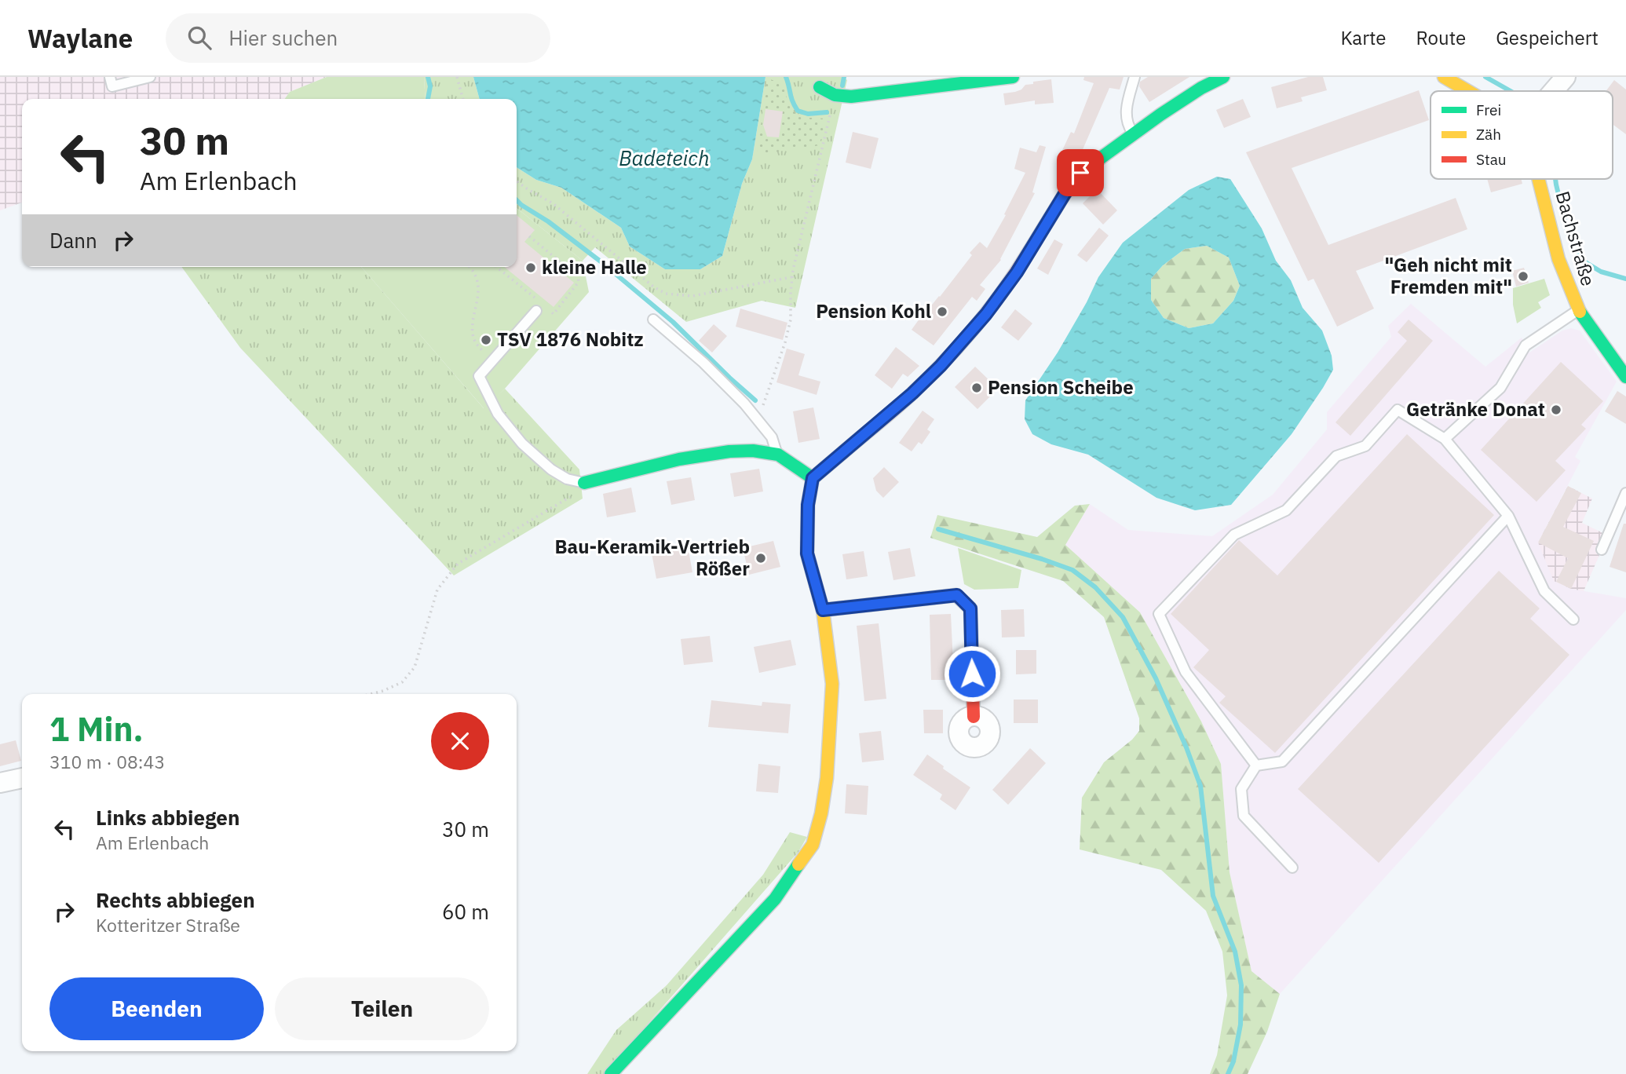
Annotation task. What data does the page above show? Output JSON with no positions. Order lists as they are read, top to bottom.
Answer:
{
  "streets": {
    "street": ["Bachstraße"]
  },
  "water": ["Badeteich"],
  "places": [
    "kleine Halle",
    "\"Geh nicht mit Fremden mit\"",
    "Pension Kohl",
    "TSV 1876 Nobitz",
    "Pension Scheibe",
    "Getränke Donat",
    "Bau-Keramik-Vertrieb Rößer"
  ],
  "legend": ["Frei", "Zäh", "Stau"],
  "page": {
    "header": "Waylane",
    "search": "Hier suchen",
    "nav": ["Karte", "Route", "Gespeichert"],
    "turn": ["30 m", "Am Erlenbach"],
    "then": "Dann",
    "heading": ["1 Min.", "310 m · 08:43"],
    "list": [
      {
        "name": "Links abbiegen",
        "note": "Am Erlenbach",
        "value": "30 m"
      },
      {
        "name": "Rechts abbiegen",
        "note": "Kotteritzer Straße",
        "value": "60 m"
      }
    ],
    "buttons": ["Beenden", "Teilen"]
  }
}
